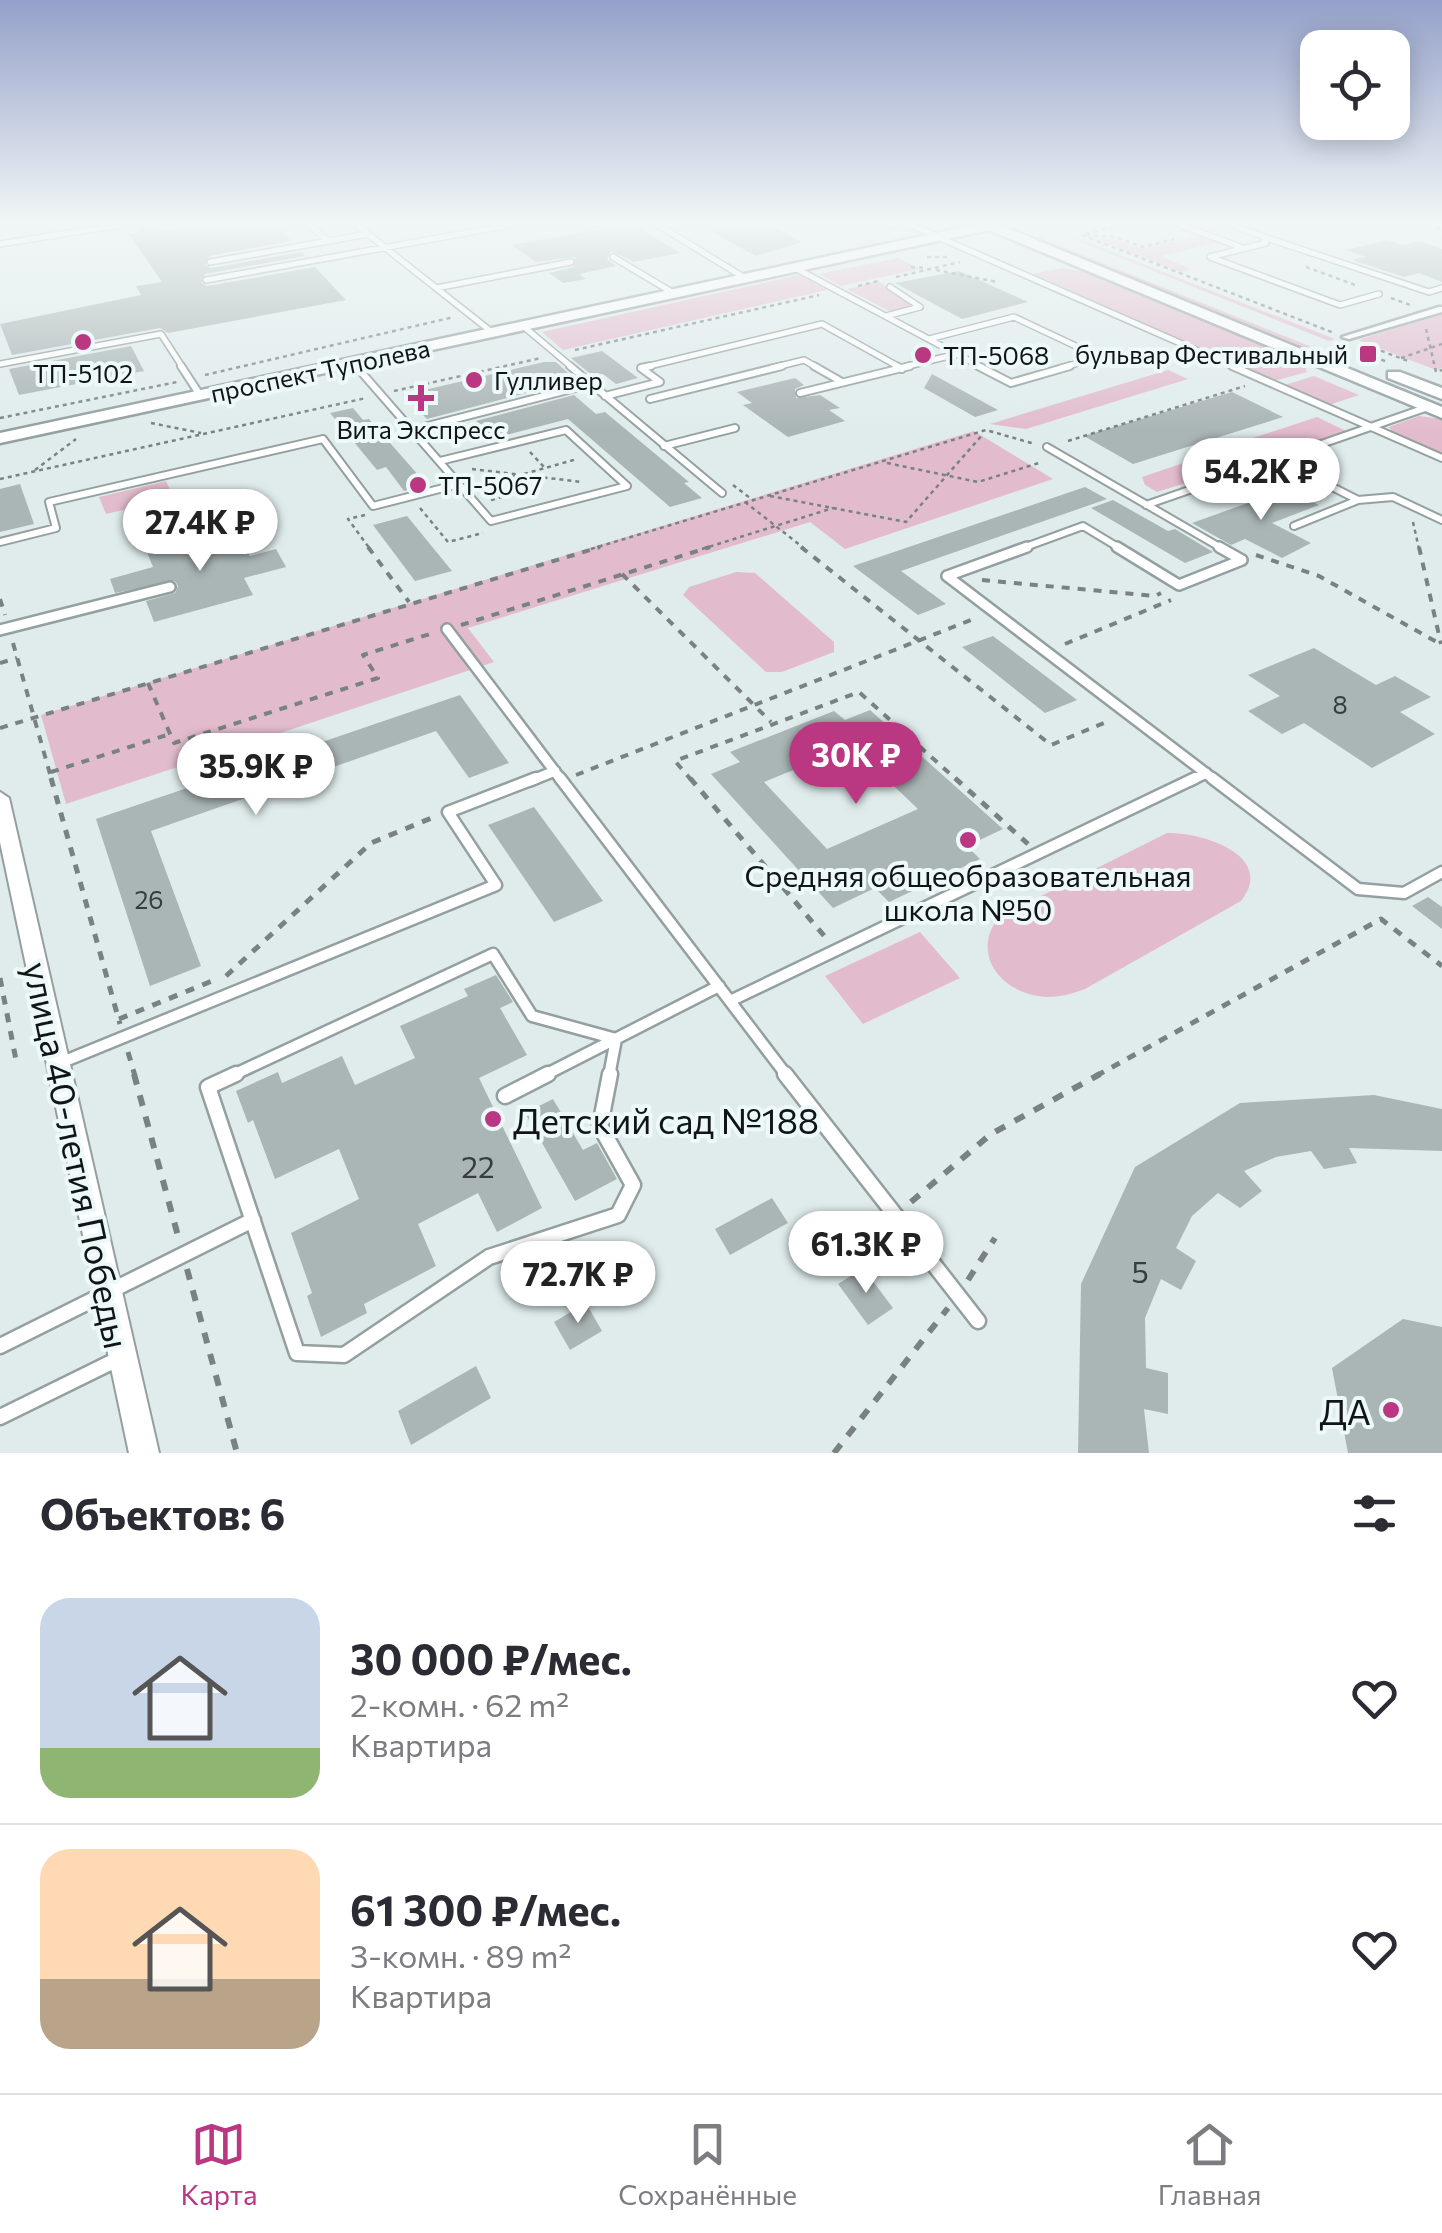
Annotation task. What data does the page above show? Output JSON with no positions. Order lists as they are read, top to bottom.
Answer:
{
  "streets": {
    "main road": ["проспект Туполева"],
    "street": ["улица 40-летия Победы"]
  },
  "places": {
    "other": [
      "ТП-5102",
      "ТП-5068",
      "Гулливер",
      "ТП-5067",
      "Средняя общеобразовательная школа №50",
      "Детский сад №188",
      "ДА"
    ],
    "transit": ["бульвар Фестивальный"],
    "health": ["Вита Экспресс"]
  },
  "house_numbers": [
    "8",
    "26",
    "22",
    "5"
  ],
  "page": {
    "price": [
      "54.2K ₽",
      "27.4K ₽",
      "30K ₽",
      "35.9K ₽",
      "61.3K ₽",
      "72.7K ₽"
    ],
    "heading": "Объектов: 6",
    "list": [
      {
        "name": "30 000 ₽/мес.",
        "note": "2-комн. · 62 m² · Квартира"
      },
      {
        "name": "61 300 ₽/мес.",
        "note": "3-комн. · 89 m² · Квартира"
      }
    ],
    "tabs": ["Карта", "Сохранённые", "Главная"]
  }
}
